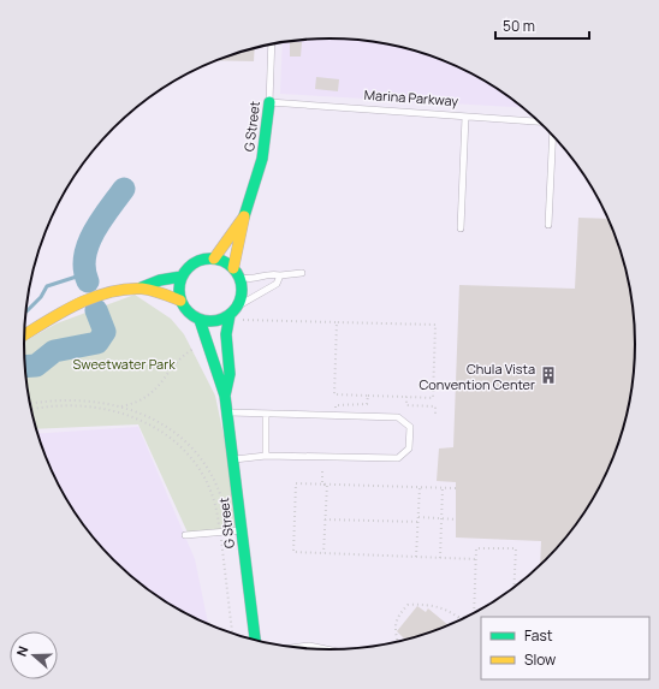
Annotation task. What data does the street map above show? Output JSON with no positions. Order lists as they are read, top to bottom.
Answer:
{
  "streets": {
    "street": ["G Street"],
    "lane": ["Marina Parkway"]
  },
  "crossings": [
    ["Marina Parkway", "G Street"]
  ],
  "parks": ["Sweetwater Park"],
  "places": {
    "building": ["Chula Vista Convention Center"]
  },
  "legend": ["Fast", "Slow"],
  "scale_bar": "50 m",
  "north": "left"
}
